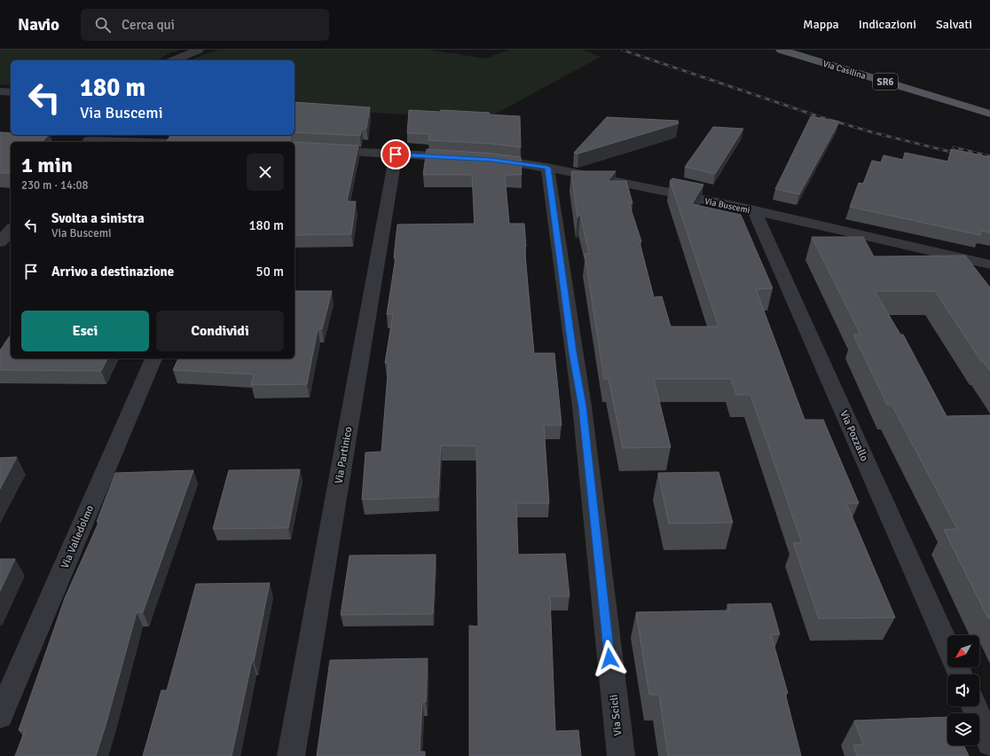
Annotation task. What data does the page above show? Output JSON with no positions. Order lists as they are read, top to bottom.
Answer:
{
  "streets": {
    "main road": ["Via Casilina", "SR6"],
    "street": [
      "Via Buscemi",
      "Via Pozzallo",
      "Via Partinico",
      "Via Valledolmo",
      "Via Scicli"
    ]
  },
  "crossings": [
    ["Via Buscemi", "Via Pozzallo"],
    ["Via Buscemi", "Via Scicli"]
  ],
  "north": "bottom left",
  "page": {
    "header": "Navio",
    "search": "Cerca qui",
    "nav": ["Mappa", "Indicazioni", "Salvati"],
    "turn": ["180 m", "Via Buscemi"],
    "heading": ["1 min", "230 m · 14:08"],
    "list": [
      {
        "name": "Svolta a sinistra",
        "note": "Via Buscemi",
        "value": "180 m"
      },
      {
        "name": "Arrivo a destinazione",
        "value": "50 m"
      }
    ],
    "buttons": ["Esci", "Condividi"]
  }
}
